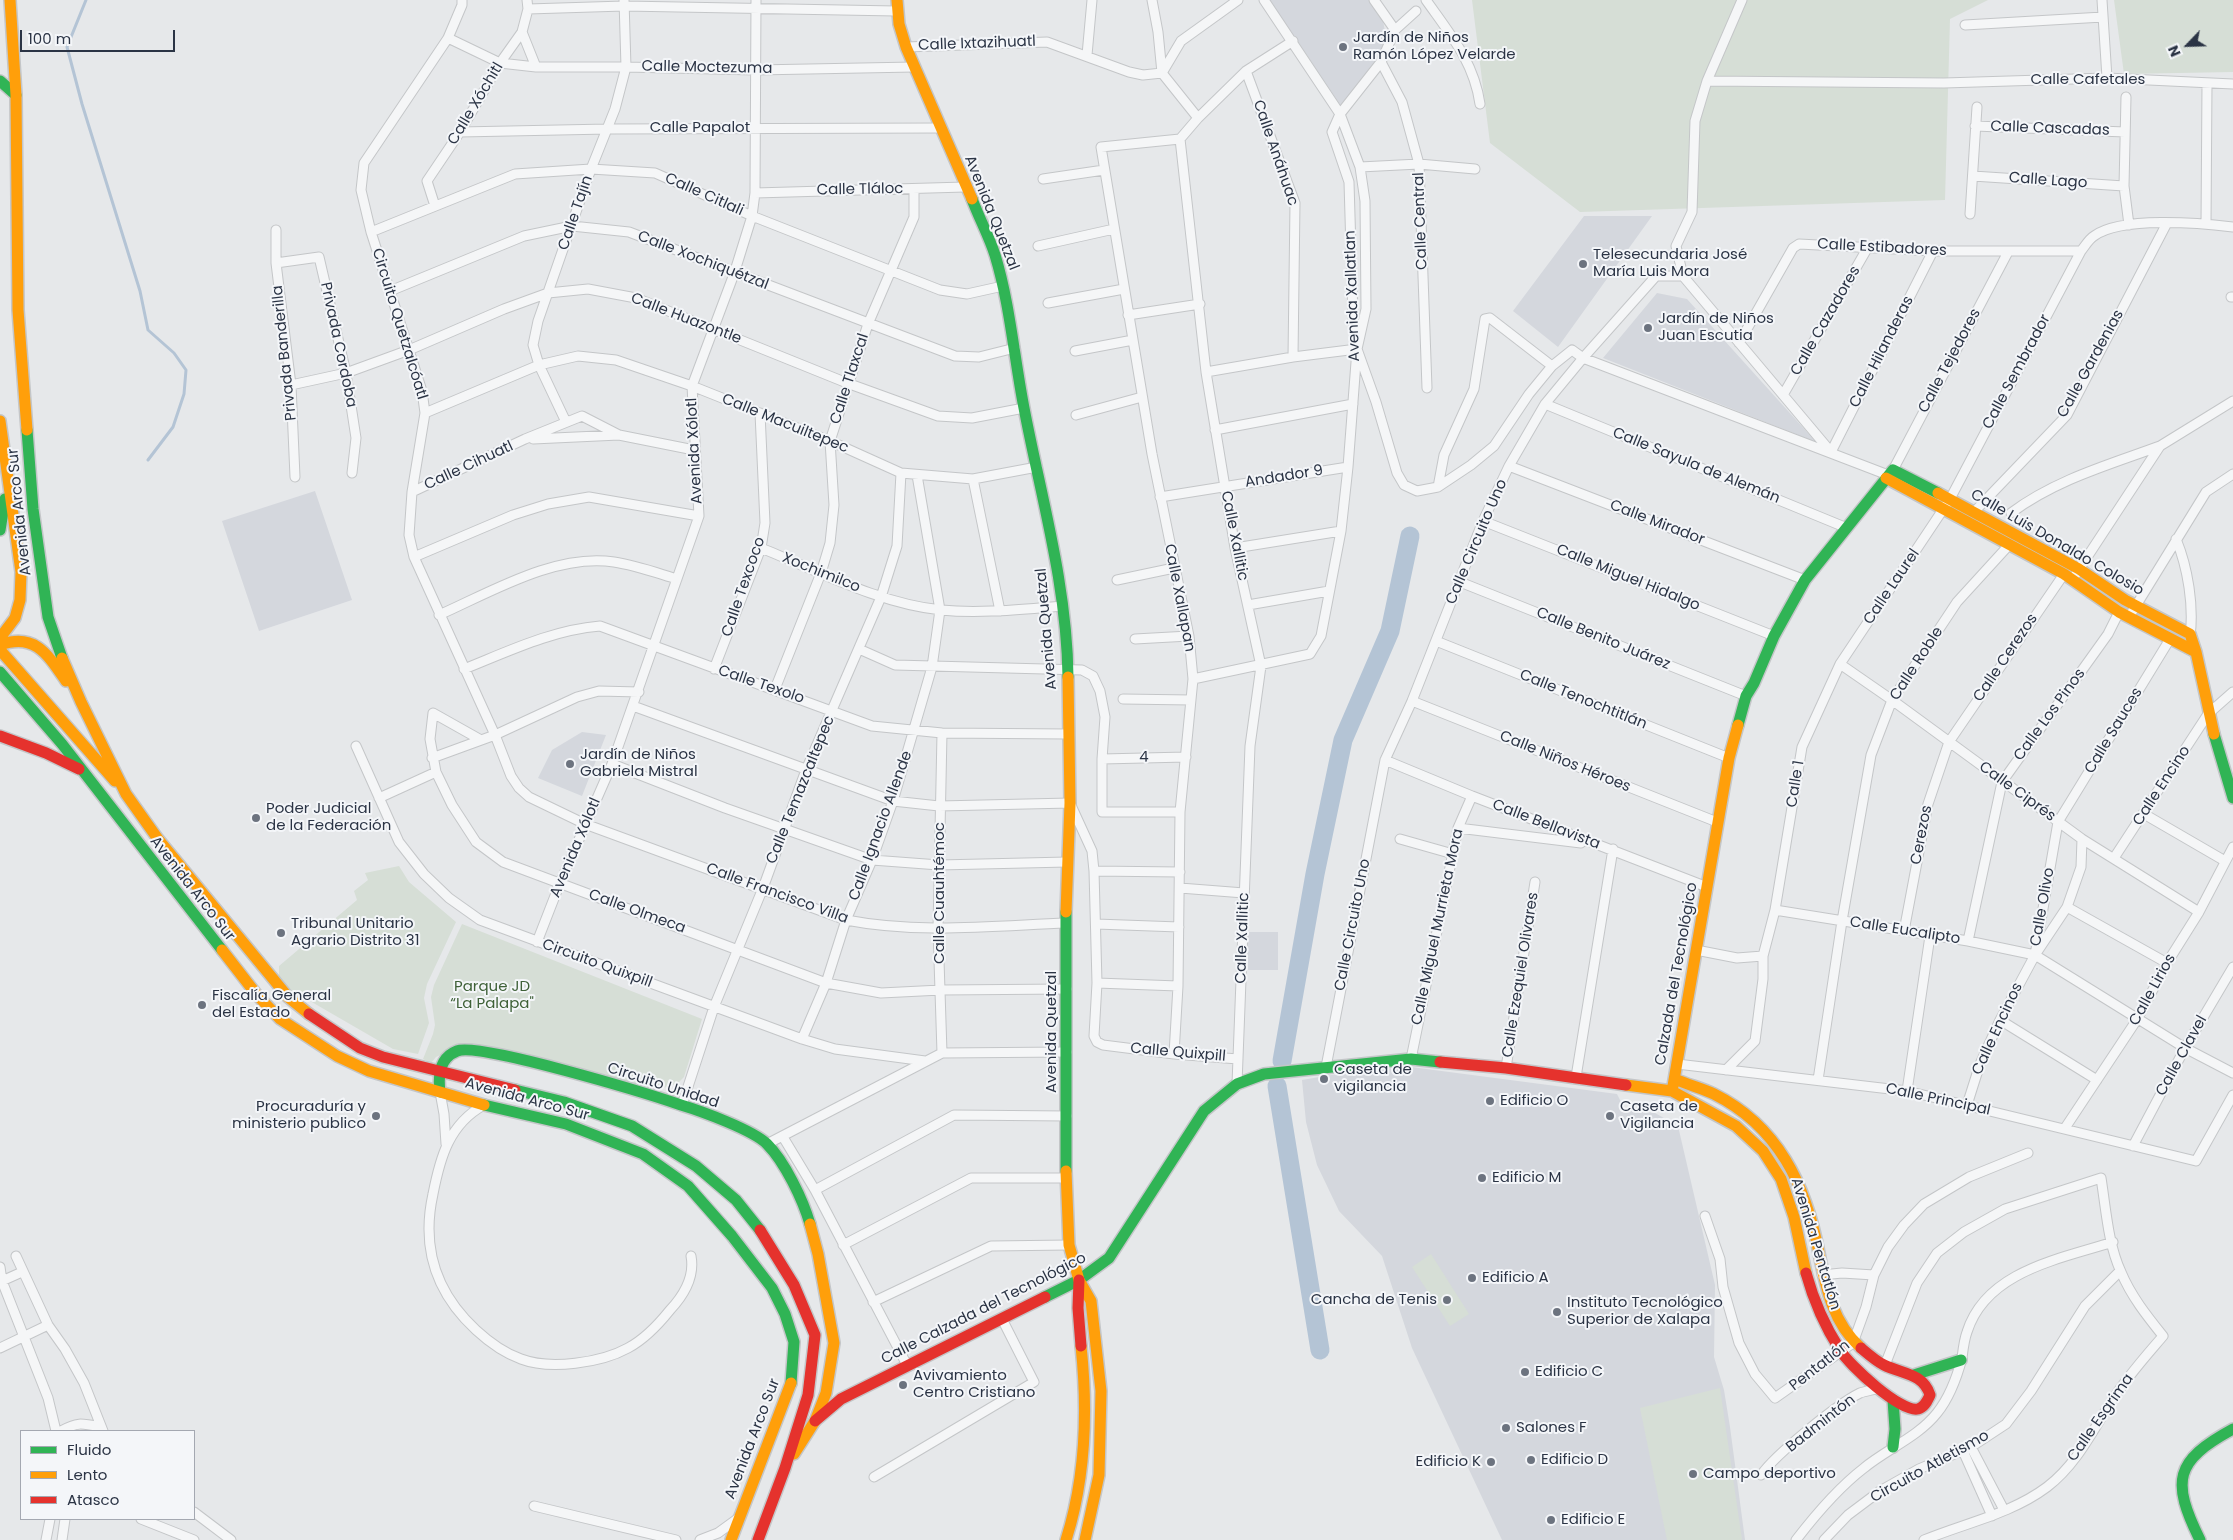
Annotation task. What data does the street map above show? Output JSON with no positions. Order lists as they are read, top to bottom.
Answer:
{
  "streets": {
    "street": [
      "Calle Ixtazihuatl",
      "Calle Moctezuma",
      "Calle Cafetales",
      "Calle Xóchitl",
      "Calle Papalot",
      "Calle Cascadas",
      "Calle Anáhuac",
      "Calle Lago",
      "Calle Tláloc",
      "Calle Citlali",
      "Calle Tajín",
      "Avenida Quetzal",
      "Calle Central",
      "Calle Estibadores",
      "Calle Xochiquétzal",
      "Avenida Xallatlan",
      "Calle Huazontle",
      "Calle Cazadores",
      "Circuito Quetzalcóatl",
      "Privada Cordoba",
      "Calle Hilanderas",
      "Privada Banderilla",
      "Calle Tejedores",
      "Calle Gardenias",
      "Calle Sembrador",
      "Calle Tlaxcal",
      "Calle Macuiltepec",
      "Avenida Xólotl",
      "Calle Cihuatl",
      "Calle Sayula de Alemán",
      "Andador 9",
      "Avenida Arco Sur",
      "Calle Mirador",
      "Calle Xallitic",
      "Calle Circuito Uno",
      "Calle Luis Donaldo Colosio",
      "Xochimilco",
      "Calle Miguel Hidalgo",
      "Calle Texcoco",
      "Calle Laurel",
      "Calle Xallapan",
      "Calle Benito Juárez",
      "Calle Cerezos",
      "Calle Roble",
      "Calle Texolo",
      "Calle Tenochtitlán",
      "Calle Los Pinos",
      "Calle Sauces",
      "4",
      "Calle Niños Héroes",
      "Calle 1",
      "Calle Encino",
      "Calle Temazcaltepec",
      "Calle Ciprés",
      "Calle Bellavista",
      "Calle Ignacio Allende",
      "Cerezos",
      "Calle Cuauhtémoc",
      "Calle Francisco Villa",
      "Calle Olivo",
      "Calle Olmeca",
      "Calle Miguel Murrieta Mora",
      "Calle Eucalipto",
      "Circuito Quixpill",
      "Calzada del Tecnológico",
      "Calle Ezequiel Olivares",
      "Calle Lirios",
      "Calle Encinos",
      "Calle Quixpill",
      "Calle Clavel",
      "Circuito Unidad",
      "Calle Principal",
      "Avenida Pentatlón",
      "Calle Calzada del Tecnológico",
      "Pentatlón",
      "Calle Esgrima",
      "Badmintón",
      "Circuito Atletismo"
    ]
  },
  "crossings": [
    ["Calle Ixtazihuatl", "Avenida Quetzal"],
    ["Calle Moctezuma", "Calle Xóchitl"],
    ["Calle Moctezuma", "Calle Tajín"],
    ["Calle Moctezuma", "Avenida Quetzal"],
    ["Calle Moctezuma", "Circuito Quetzalcóatl"],
    ["Calle Moctezuma", "Avenida Xólotl"],
    ["Calle Xóchitl", "Calle Papalot"],
    ["Calle Xóchitl", "Calle Citlali"],
    ["Calle Papalot", "Calle Tajín"],
    ["Calle Papalot", "Avenida Quetzal"],
    ["Calle Papalot", "Avenida Xólotl"],
    ["Calle Tláloc", "Avenida Quetzal"],
    ["Calle Tláloc", "Calle Tlaxcal"],
    ["Calle Tláloc", "Avenida Xólotl"],
    ["Calle Citlali", "Calle Tajín"],
    ["Calle Citlali", "Avenida Quetzal"],
    ["Calle Citlali", "Circuito Quetzalcóatl"],
    ["Calle Citlali", "Calle Tlaxcal"],
    ["Calle Citlali", "Avenida Xólotl"],
    ["Calle Tajín", "Calle Xochiquétzal"],
    ["Calle Tajín", "Calle Huazontle"],
    ["Calle Tajín", "Calle Macuiltepec"],
    ["Calle Tajín", "Calle Cihuatl"],
    ["Avenida Quetzal", "Calle Xochiquétzal"],
    ["Avenida Quetzal", "Calle Huazontle"],
    ["Avenida Quetzal", "Calle Macuiltepec"],
    ["Avenida Quetzal", "Xochimilco"],
    ["Avenida Quetzal", "Calle Texolo"],
    ["Avenida Quetzal", "Calle Francisco Villa"],
    ["Avenida Quetzal", "Calle Olmeca"],
    ["Avenida Quetzal", "Calle Quixpill"],
    ["Avenida Quetzal", "Calle Calzada del Tecnológico"],
    ["Calle Estibadores", "Calle Cazadores"],
    ["Calle Estibadores", "Calle Hilanderas"],
    ["Calle Estibadores", "Calle Tejedores"],
    ["Calle Estibadores", "Calle Sembrador"],
    ["Calle Xochiquétzal", "Circuito Quetzalcóatl"],
    ["Calle Xochiquétzal", "Calle Tlaxcal"],
    ["Calle Xochiquétzal", "Avenida Xólotl"],
    ["Avenida Xallatlan", "Andador 9"],
    ["Avenida Xallatlan", "Calle Xallitic"],
    ["Avenida Xallatlan", "Calle Xallapan"],
    ["Calle Huazontle", "Circuito Quetzalcóatl"],
    ["Calle Huazontle", "Privada Cordoba"],
    ["Calle Huazontle", "Privada Banderilla"],
    ["Calle Huazontle", "Calle Tlaxcal"],
    ["Calle Huazontle", "Avenida Xólotl"],
    ["Circuito Quetzalcóatl", "Calle Macuiltepec"],
    ["Circuito Quetzalcóatl", "Avenida Xólotl"],
    ["Circuito Quetzalcóatl", "Calle Cihuatl"],
    ["Circuito Quetzalcóatl", "Calle Texolo"],
    ["Circuito Quetzalcóatl", "Calle Francisco Villa"],
    ["Privada Cordoba", "Privada Banderilla"],
    ["Calle Hilanderas", "Calle Luis Donaldo Colosio"],
    ["Calle Tejedores", "Calle Luis Donaldo Colosio"],
    ["Calle Tejedores", "Calzada del Tecnológico"],
    ["Calle Gardenias", "Calle Luis Donaldo Colosio"],
    ["Calle Sembrador", "Calle Luis Donaldo Colosio"],
    ["Calle Sembrador", "Calle Laurel"],
    ["Calle Tlaxcal", "Calle Macuiltepec"],
    ["Calle Tlaxcal", "Xochimilco"],
    ["Calle Tlaxcal", "Calle Texolo"],
    ["Calle Macuiltepec", "Avenida Xólotl"],
    ["Calle Macuiltepec", "Calle Texcoco"],
    ["Calle Macuiltepec", "Calle Temazcaltepec"],
    ["Avenida Xólotl", "Calle Cihuatl"],
    ["Avenida Xólotl", "Calle Texolo"],
    ["Avenida Xólotl", "Calle Francisco Villa"],
    ["Avenida Xólotl", "Calle Olmeca"],
    ["Avenida Xólotl", "Circuito Quixpill"],
    ["Calle Sayula de Alemán", "Calle Circuito Uno"],
    ["Calle Sayula de Alemán", "Calzada del Tecnológico"],
    ["Andador 9", "Calle Xallitic"],
    ["Andador 9", "Calle Xallapan"],
    ["Avenida Arco Sur", "Circuito Unidad"],
    ["Calle Mirador", "Calle Circuito Uno"],
    ["Calle Mirador", "Calzada del Tecnológico"],
    ["Calle Xallitic", "Calle Xallapan"],
    ["Calle Xallitic", "Calle Quixpill"],
    ["Calle Xallitic", "Calle Calzada del Tecnológico"],
    ["Calle Circuito Uno", "Calle Luis Donaldo Colosio"],
    ["Calle Circuito Uno", "Calle Miguel Hidalgo"],
    ["Calle Circuito Uno", "Calle Benito Juárez"],
    ["Calle Circuito Uno", "Calle Tenochtitlán"],
    ["Calle Circuito Uno", "Calle Niños Héroes"],
    ["Calle Circuito Uno", "Calle Bellavista"],
    ["Calle Luis Donaldo Colosio", "Calle Laurel"],
    ["Calle Luis Donaldo Colosio", "Calle Cerezos"],
    ["Calle Luis Donaldo Colosio", "Calle Roble"],
    ["Calle Luis Donaldo Colosio", "Calle Los Pinos"],
    ["Calle Luis Donaldo Colosio", "Calle Sauces"],
    ["Calle Luis Donaldo Colosio", "Calzada del Tecnológico"],
    ["Xochimilco", "Calle Texcoco"],
    ["Xochimilco", "Calle Temazcaltepec"],
    ["Calle Miguel Hidalgo", "Calzada del Tecnológico"],
    ["Calle Texcoco", "Calle Texolo"],
    ["Calle Laurel", "Calle 1"],
    ["Calle Laurel", "Calle Ciprés"],
    ["Calle Xallapan", "4"],
    ["Calle Xallapan", "Calle Quixpill"],
    ["Calle Benito Juárez", "Calzada del Tecnológico"],
    ["Calle Cerezos", "Calle Ciprés"],
    ["Calle Cerezos", "Cerezos"],
    ["Calle Roble", "Calle Ciprés"],
    ["Calle Roble", "Calle Eucalipto"],
    ["Calle Roble", "Calle Principal"],
    ["Calle Texolo", "Calle Temazcaltepec"],
    ["Calle Texolo", "Calle Ignacio Allende"],
    ["Calle Texolo", "Calle Cuauhtémoc"],
    ["Calle Tenochtitlán", "Calzada del Tecnológico"],
    ["Calle Los Pinos", "Calle Ciprés"],
    ["Calle Los Pinos", "Calle Eucalipto"],
    ["Calle Sauces", "Calle Ciprés"],
    ["Calle Sauces", "Calle Olivo"],
    ["Calle Niños Héroes", "Calzada del Tecnológico"],
    ["Calle 1", "Calle Ciprés"],
    ["Calle 1", "Calle Eucalipto"],
    ["Calle 1", "Calle Principal"],
    ["Calle Encino", "Calle Ciprés"],
    ["Calle Temazcaltepec", "Calle Francisco Villa"],
    ["Calle Temazcaltepec", "Calle Olmeca"],
    ["Calle Temazcaltepec", "Circuito Quixpill"],
    ["Calle Temazcaltepec", "Circuito Unidad"],
    ["Calle Ciprés", "Cerezos"],
    ["Calle Ciprés", "Calle Olivo"],
    ["Calle Ciprés", "Calle Lirios"],
    ["Calle Bellavista", "Calle Miguel Murrieta Mora"],
    ["Calle Bellavista", "Calzada del Tecnológico"],
    ["Calle Ignacio Allende", "Calle Francisco Villa"],
    ["Calle Ignacio Allende", "Calle Olmeca"],
    ["Calle Ignacio Allende", "Circuito Quixpill"],
    ["Cerezos", "Calle Eucalipto"],
    ["Calle Cuauhtémoc", "Calle Francisco Villa"],
    ["Calle Cuauhtémoc", "Calle Olmeca"],
    ["Calle Olivo", "Calle Eucalipto"],
    ["Calle Olivo", "Calle Encinos"],
    ["Calle Eucalipto", "Calle Lirios"],
    ["Calle Eucalipto", "Calle Encinos"],
    ["Calle Eucalipto", "Calle Clavel"],
    ["Calzada del Tecnológico", "Calle Principal"],
    ["Calzada del Tecnológico", "Avenida Pentatlón"],
    ["Calle Lirios", "Calle Principal"],
    ["Calle Encinos", "Calle Principal"],
    ["Calle Clavel", "Calle Principal"],
    ["Circuito Unidad", "Calle Calzada del Tecnológico"],
    ["Avenida Pentatlón", "Pentatlón"],
    ["Avenida Pentatlón", "Badmintón"],
    ["Calle Esgrima", "Circuito Atletismo"]
  ],
  "parks": ["Parque JD “La Palapa\""],
  "places": [
    "Jardín de Niños Ramón López Velarde",
    "Telesecundaria José María Luis Mora",
    "Jardín de Niños Juan Escutia",
    "Jardín de Niños Gabriela Mistral",
    "Poder Judicial de la Federación",
    "Tribunal Unitario Agrario Distrito 31",
    "Fiscalía General del Estado",
    "Caseta de vigilancia",
    "Edificio O",
    "Procuraduría y ministerio publico",
    "Caseta de Vigilancia",
    "Edificio M",
    "Edificio A",
    "Cancha de Tenis",
    "Instituto Tecnológico Superior de Xalapa",
    "Edificio C",
    "Avivamiento Centro Cristiano",
    "Salones F",
    "Edificio D",
    "Edificio K",
    "Campo deportivo",
    "Edificio E"
  ],
  "legend": ["Fluido", "Lento", "Atasco"],
  "scale_bar": "100 m",
  "north": "bottom left"
}
